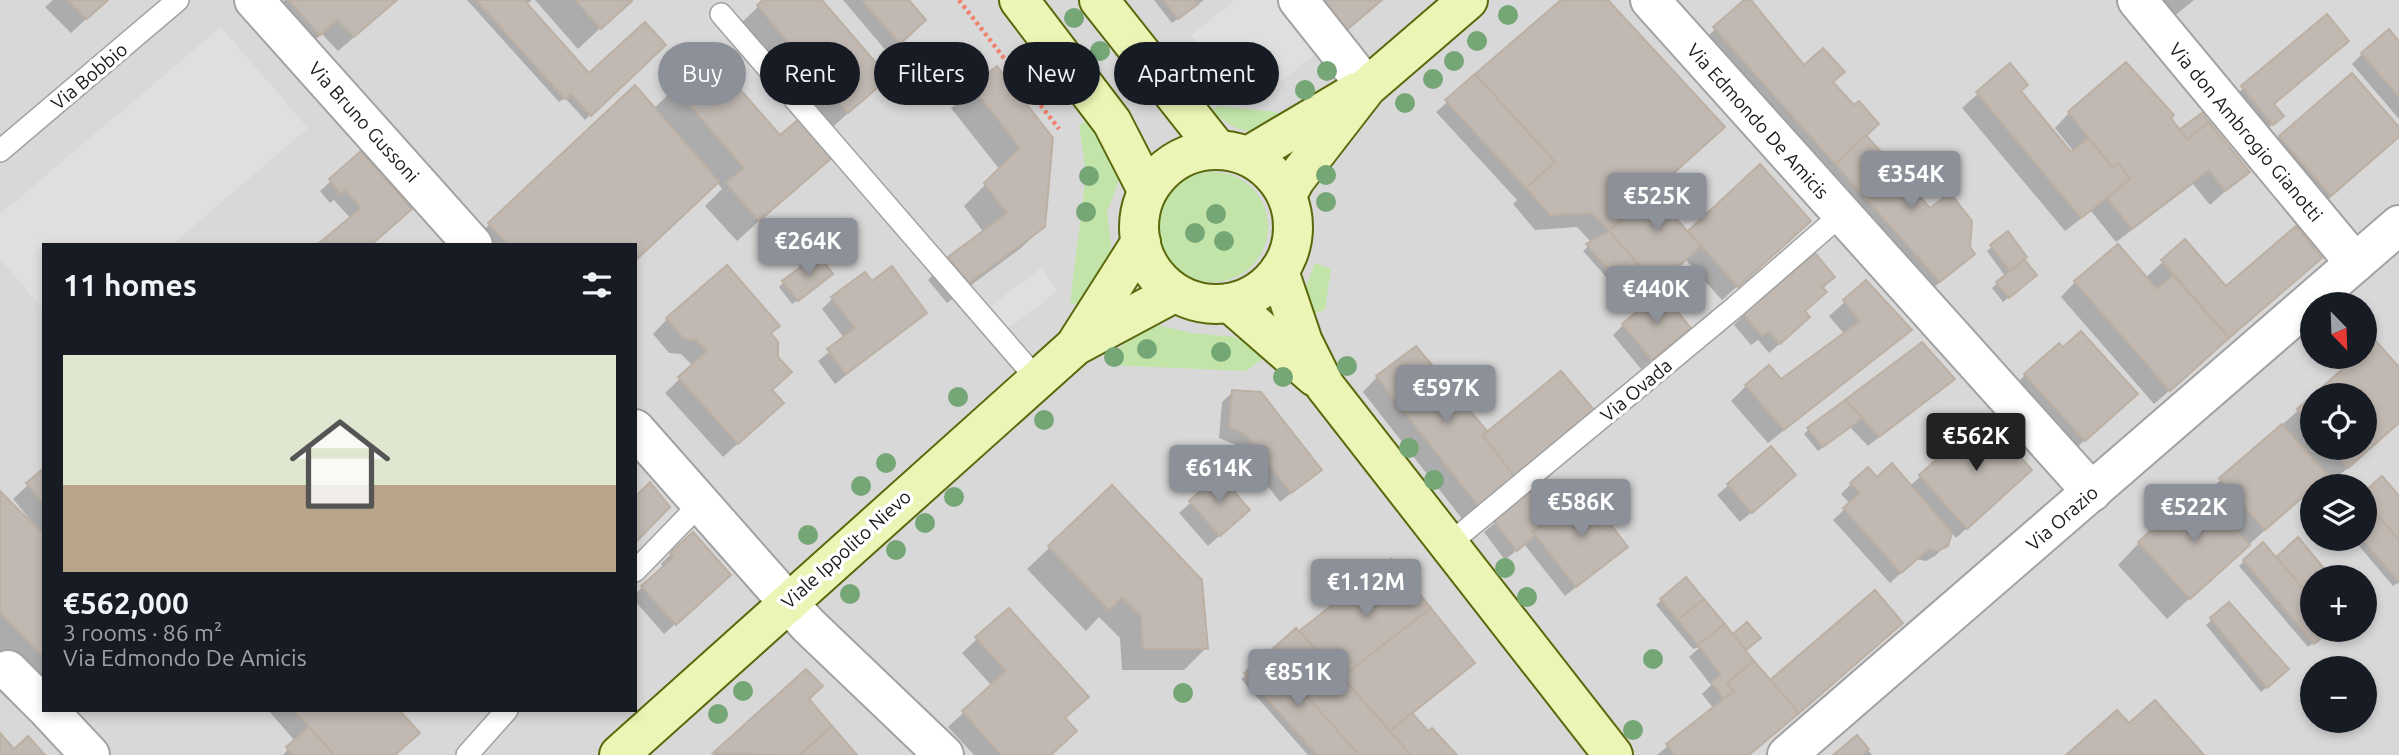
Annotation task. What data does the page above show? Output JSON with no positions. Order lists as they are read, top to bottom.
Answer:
{
  "streets": {
    "main road": ["Viale Ippolito Nievo"],
    "street": [
      "Via Edmondo De Amicis",
      "Via Bruno Gussoni",
      "Via don Ambrogio Gianotti",
      "Via Orazio"
    ],
    "lane": ["Via Bobbio", "Via Ovada"]
  },
  "crossings": [
    ["Via Edmondo De Amicis", "Via Ovada"],
    ["Via Edmondo De Amicis", "Via Orazio"],
    ["Via don Ambrogio Gianotti", "Via Orazio"]
  ],
  "north": "bottom right",
  "page": {
    "chip": [
      "Buy",
      "Rent",
      "Filters",
      "New",
      "Apartment"
    ],
    "price": [
      "€354K",
      "€525K",
      "€264K",
      "€440K",
      "€597K",
      "€562K",
      "€614K",
      "€586K",
      "€522K",
      "€1.12M",
      "€851K"
    ],
    "heading": "11 homes",
    "map_buttons": ["+", "−"],
    "list": [
      {
        "name": "€562,000",
        "note": "3 rooms · 86 m² · Via Edmondo De Amicis"
      }
    ]
  }
}
